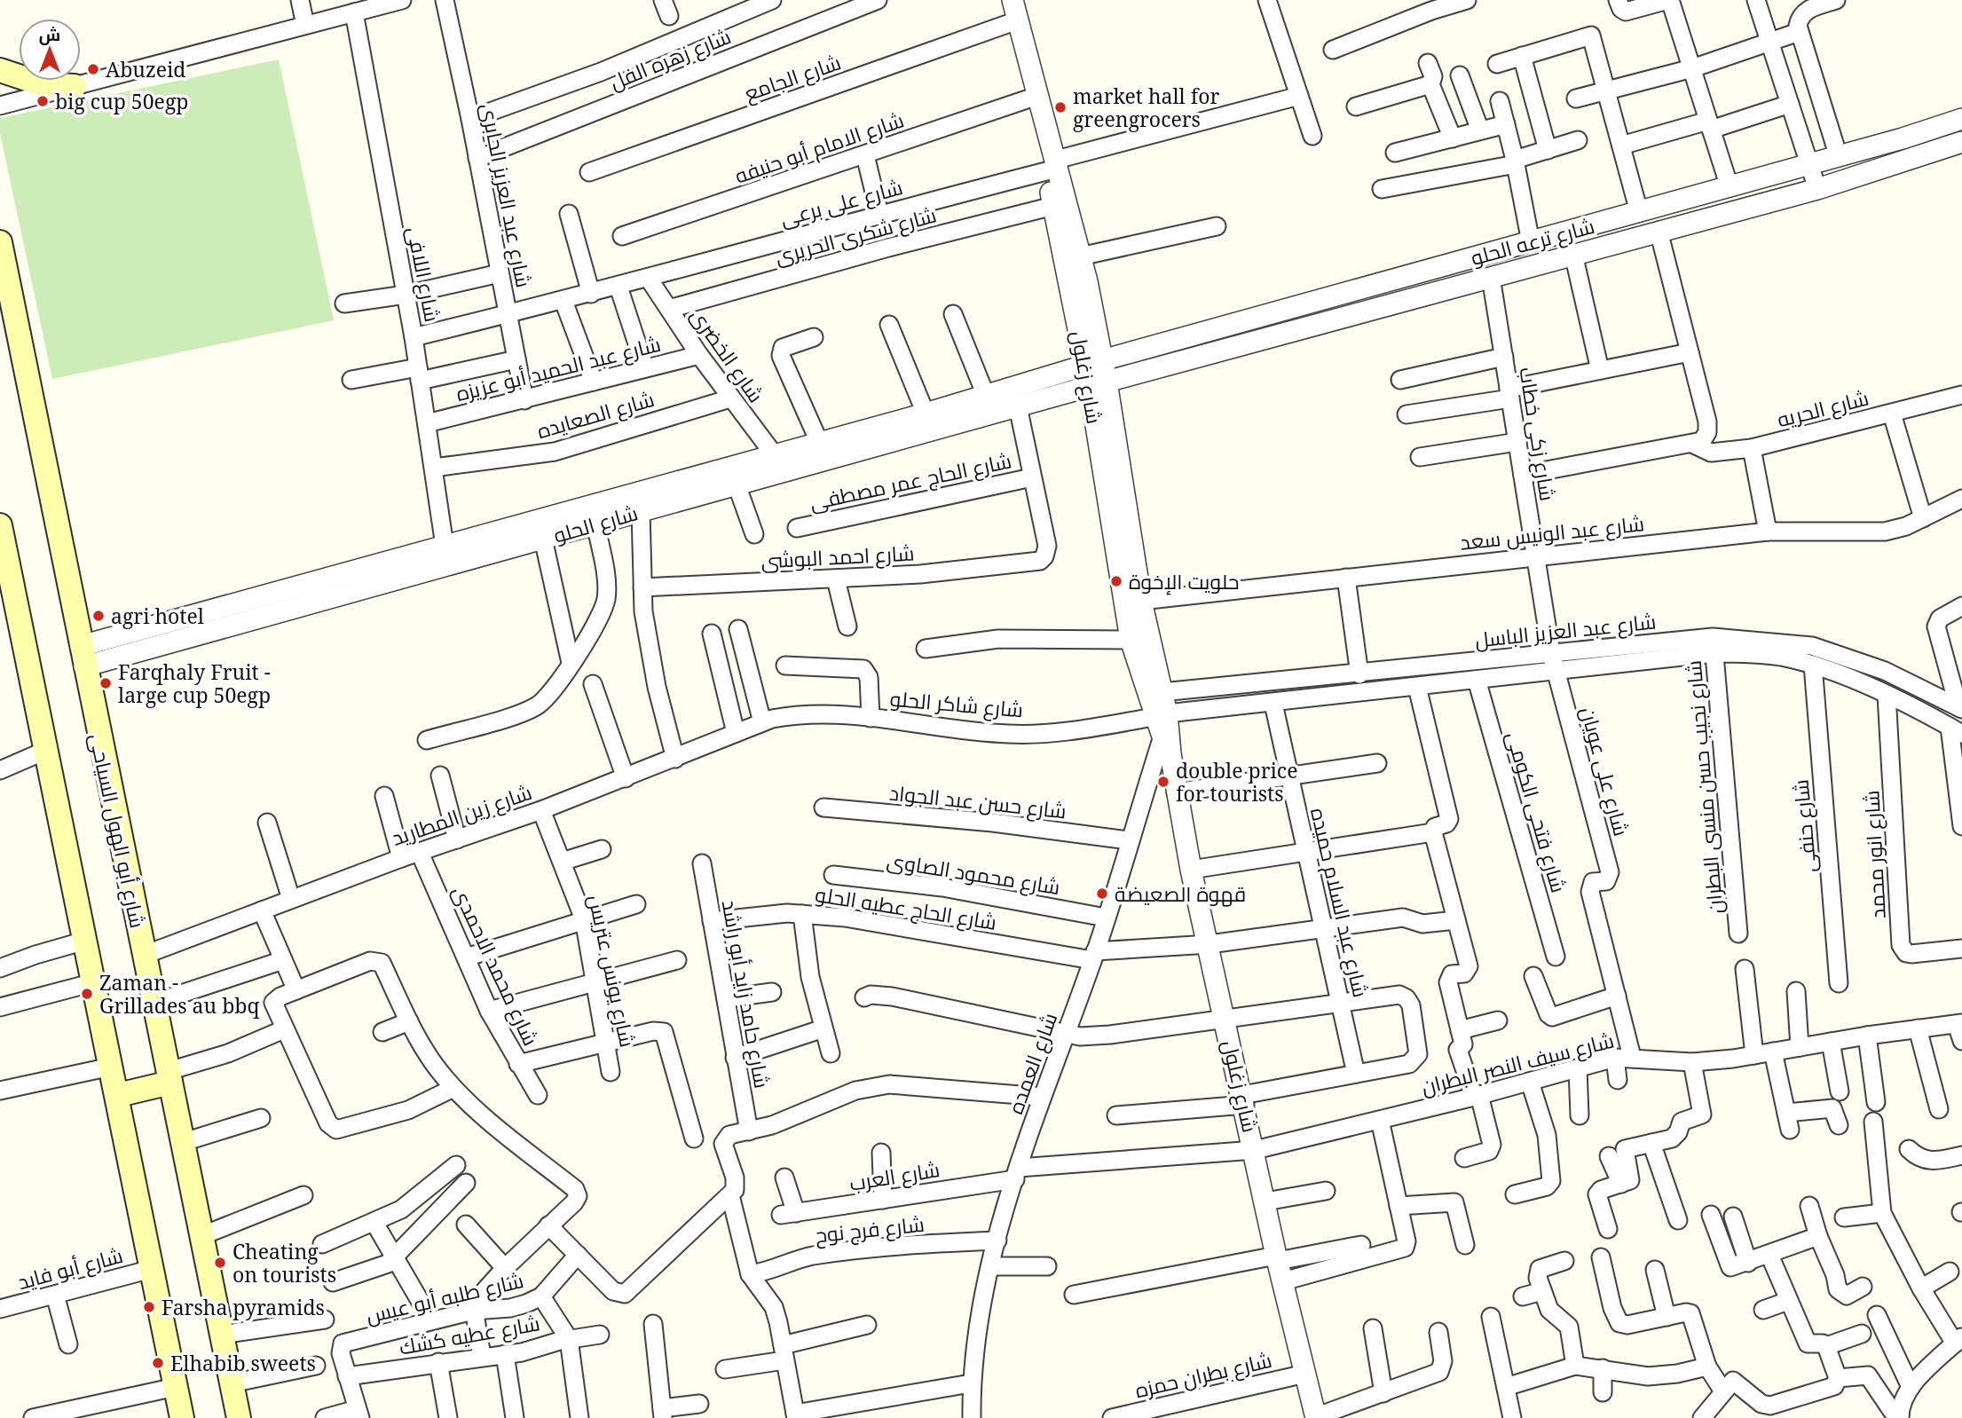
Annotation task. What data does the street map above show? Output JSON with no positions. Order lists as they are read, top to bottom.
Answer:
{
  "streets": {
    "main road": ["شارع أبو الهول السياحى"],
    "street": [
      "شارع زهره الفل",
      "شارع الجامع",
      "شارع الامام أبو حنيفه",
      "شارع عبد العزيز الجابرى",
      "شارع على برعى",
      "شارع شكرى الحريرى",
      "شارع ترعه الحلو",
      "شارع اللافى",
      "شارع الخضرى",
      "شارع عبد الحميد أبو عزيزه",
      "شارع زغلول",
      "شارع الحريه",
      "شارع الصعايده",
      "شارع زكى خطاب",
      "شارع الحاج عمر مصطفى",
      "شارع الحلو",
      "شارع عبد الونيس سعد",
      "شارع احمد البوشى",
      "شارع عبد العزيز الباسل",
      "شارع شاكر الحلو",
      "شارع على عويان",
      "شارع نجيب حسن منسى البطران",
      "شارع حسن عبد الجواد",
      "شارع فتحى الكومى",
      "شارع زين المطاريد",
      "شارع حنفى",
      "شارع انور محمد",
      "شارع محمود الصاوى",
      "شارع عبد السلام حميده",
      "شارع الحاج عطيه الحلو",
      "شارع محمد الاحمدى",
      "شارع يونس عتريس",
      "شارع حامد زايد أبو راشد",
      "شارع العمده",
      "شارع سيف النصر البطران",
      "شارع العرب",
      "شارع فرج نوح",
      "شارع أبو فايد",
      "شارع طلبه أبو عيس",
      "شارع عطيه كشك",
      "شارع بطران حمزه"
    ]
  },
  "crossings": [
    ["شارع زهره الفل", "شارع عبد العزيز الجابرى"],
    ["شارع الجامع", "شارع زغلول"],
    ["شارع الامام أبو حنيفه", "شارع زغلول"],
    ["شارع عبد العزيز الجابرى", "شارع على برعى"],
    ["شارع عبد العزيز الجابرى", "شارع عبد الحميد أبو عزيزه"],
    ["شارع على برعى", "شارع اللافى"],
    ["شارع على برعى", "شارع الخضرى"],
    ["شارع على برعى", "شارع زغلول"],
    ["شارع شكرى الحريرى", "شارع الخضرى"],
    ["شارع شكرى الحريرى", "شارع زغلول"],
    ["شارع ترعه الحلو", "شارع زغلول"],
    ["شارع ترعه الحلو", "شارع زكى خطاب"],
    ["شارع ترعه الحلو", "شارع الحلو"],
    ["شارع اللافى", "شارع عبد الحميد أبو عزيزه"],
    ["شارع اللافى", "شارع الصعايده"],
    ["شارع اللافى", "شارع الحلو"],
    ["شارع الخضرى", "شارع عبد الحميد أبو عزيزه"],
    ["شارع الخضرى", "شارع الصعايده"],
    ["شارع الخضرى", "شارع الحلو"],
    ["شارع زغلول", "شارع الحلو"],
    ["شارع زغلول", "شارع عبد الونيس سعد"],
    ["شارع زغلول", "شارع عبد العزيز الباسل"],
    ["شارع زغلول", "شارع شاكر الحلو"],
    ["شارع زغلول", "شارع الحاج عطيه الحلو"],
    ["شارع زغلول", "شارع العمده"],
    ["شارع زغلول", "شارع سيف النصر البطران"],
    ["شارع زغلول", "شارع العرب"],
    ["شارع زغلول", "شارع بطران حمزه"],
    ["شارع زكى خطاب", "شارع عبد الونيس سعد"],
    ["شارع زكى خطاب", "شارع عبد العزيز الباسل"],
    ["شارع زكى خطاب", "شارع على عويان"],
    ["شارع الحاج عمر مصطفى", "شارع احمد البوشى"],
    ["شارع الحلو", "شارع أبو الهول السياحى"],
    ["شارع عبد العزيز الباسل", "شارع شاكر الحلو"],
    ["شارع عبد العزيز الباسل", "شارع على عويان"],
    ["شارع عبد العزيز الباسل", "شارع نجيب حسن منسى البطران"],
    ["شارع عبد العزيز الباسل", "شارع فتحى الكومى"],
    ["شارع عبد العزيز الباسل", "شارع حنفى"],
    ["شارع عبد العزيز الباسل", "شارع انور محمد"],
    ["شارع عبد العزيز الباسل", "شارع عبد السلام حميده"],
    ["شارع عبد العزيز الباسل", "شارع العمده"],
    ["شارع شاكر الحلو", "شارع زين المطاريد"],
    ["شارع شاكر الحلو", "شارع العمده"],
    ["شارع حسن عبد الجواد", "شارع العمده"],
    ["شارع زين المطاريد", "شارع أبو الهول السياحى"],
    ["شارع زين المطاريد", "شارع محمد الاحمدى"],
    ["شارع زين المطاريد", "شارع يونس عتريس"],
    ["شارع محمود الصاوى", "شارع العمده"],
    ["شارع عبد السلام حميده", "شارع الحاج عطيه الحلو"],
    ["شارع الحاج عطيه الحلو", "شارع حامد زايد أبو راشد"],
    ["شارع الحاج عطيه الحلو", "شارع العمده"],
    ["شارع العمده", "شارع العرب"],
    ["شارع العمده", "شارع فرج نوح"],
    ["شارع سيف النصر البطران", "شارع العرب"],
    ["شارع طلبه أبو عيس", "شارع عطيه كشك"]
  ],
  "places": [
    "Abuzeid",
    "big cup 50egp",
    "market hall for greengrocers",
    "حلويت الإخوة",
    "agri hotel",
    "Farqhaly Fruit - large cup 50egp",
    "double price for tourists",
    "قهوة الصعيضة",
    "Zaman - Grillades au bbq",
    "Cheating on tourists",
    "Farsha pyramids",
    "Elhabib sweets"
  ],
  "north": "top"
}
